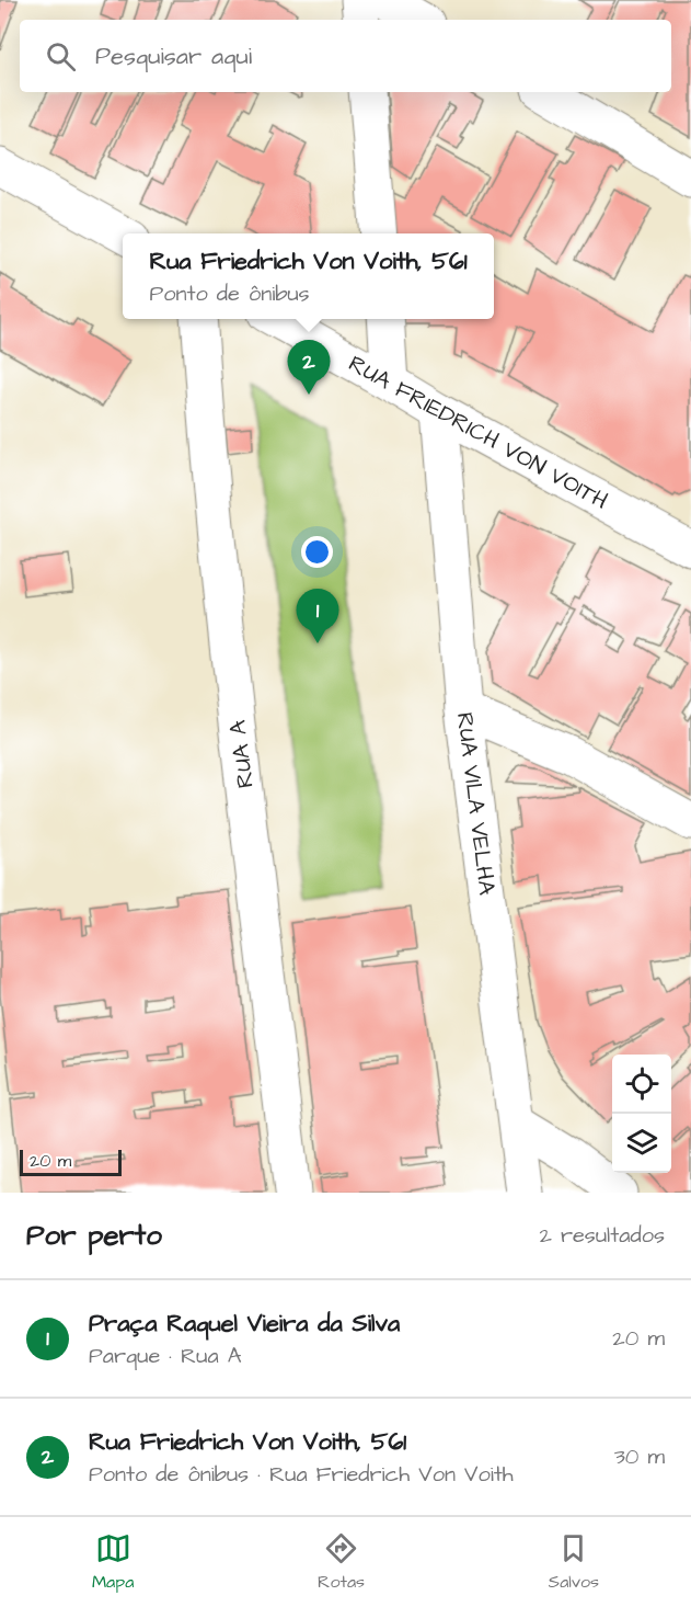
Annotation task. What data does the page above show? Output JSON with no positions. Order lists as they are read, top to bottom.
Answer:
{
  "streets": {
    "street": ["RUA FRIEDRICH VON VOITH", "RUA A", "RUA VILA VELHA"]
  },
  "crossings": [
    ["RUA FRIEDRICH VON VOITH", "RUA VILA VELHA"]
  ],
  "scale_bar": "20 m",
  "page": {
    "search": "Pesquisar aqui",
    "popup": ["Rua Friedrich Von Voith, 561", "Ponto de ônibus"],
    "pins": ["2", "1"],
    "scale": "20 m",
    "heading": ["Por perto", "2 resultados"],
    "list": [
      {
        "mark": "1",
        "name": "Praça Raquel Vieira da Silva",
        "note": "Parque · Rua A",
        "value": "20 m"
      },
      {
        "mark": "2",
        "name": "Rua Friedrich Von Voith, 561",
        "note": "Ponto de ônibus · Rua Friedrich Von Voith",
        "value": "30 m"
      }
    ],
    "nav": ["Mapa", "Rotas", "Salvos"]
  }
}
